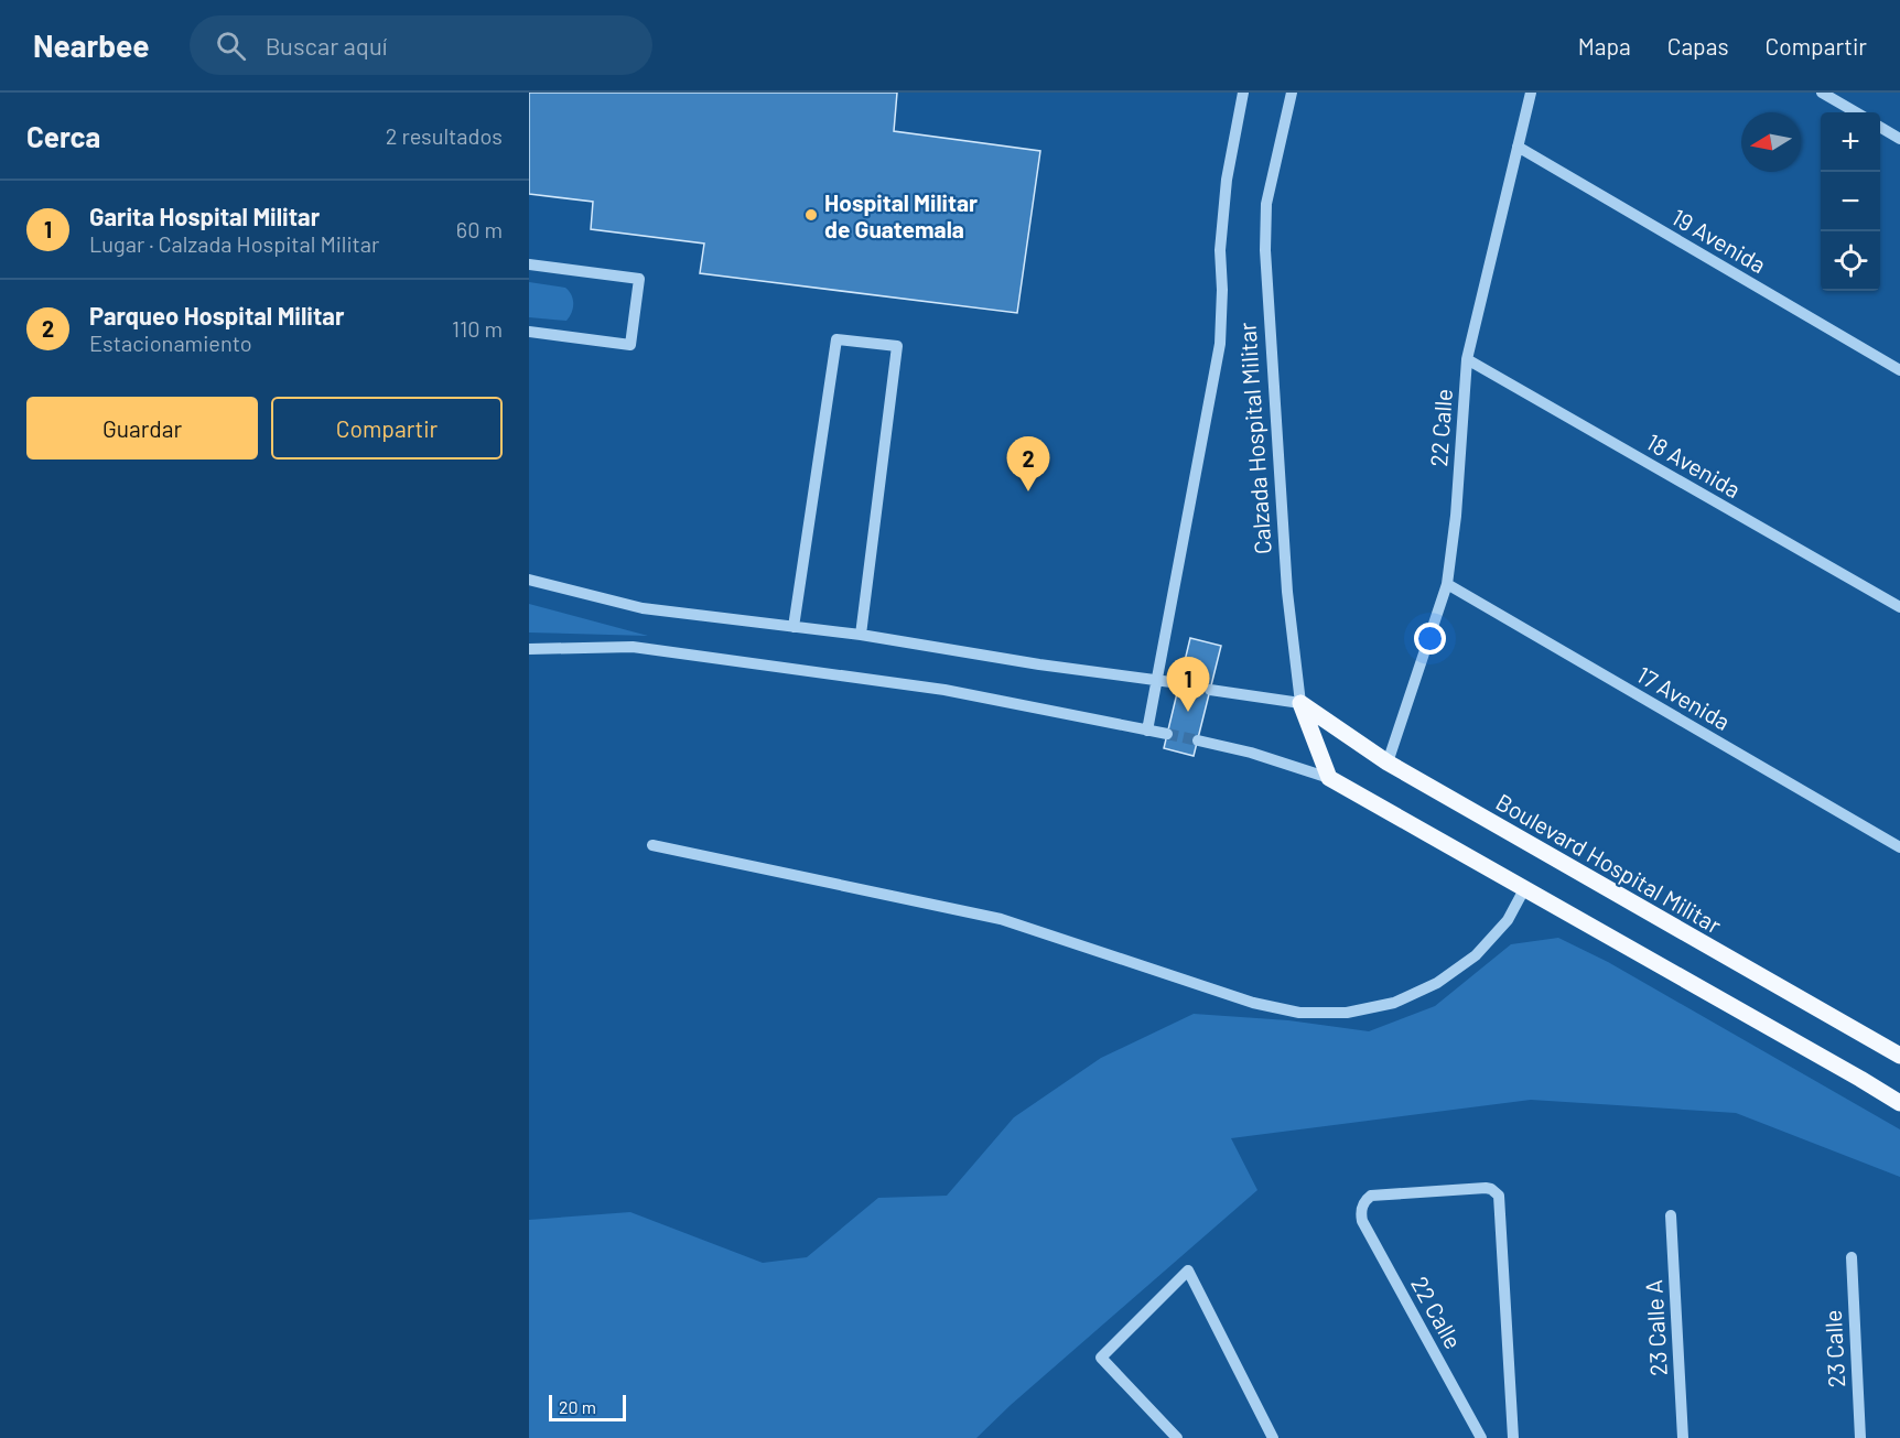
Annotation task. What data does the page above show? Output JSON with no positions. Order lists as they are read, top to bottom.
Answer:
{
  "streets": {
    "main road": ["Calzada Hospital Militar", "Boulevard Hospital Militar"],
    "street": [
      "19 Avenida",
      "22 Calle",
      "18 Avenida",
      "17 Avenida",
      "23 Calle A",
      "23 Calle"
    ]
  },
  "crossings": [
    ["19 Avenida", "22 Calle"],
    ["22 Calle", "18 Avenida"],
    ["22 Calle", "17 Avenida"],
    ["22 Calle", "Boulevard Hospital Militar"],
    ["Calzada Hospital Militar", "Boulevard Hospital Militar"]
  ],
  "places": ["Hospital Militar de Guatemala"],
  "scale_bar": "20 m",
  "north": "left",
  "page": {
    "header": "Nearbee",
    "search": "Buscar aquí",
    "nav": ["Mapa", "Capas", "Compartir"],
    "heading": ["Cerca", "2 resultados"],
    "map_buttons": ["+", "−"],
    "list": [
      {
        "mark": "1",
        "name": "Garita Hospital Militar",
        "note": "Lugar · Calzada Hospital Militar",
        "value": "60 m"
      },
      {
        "mark": "2",
        "name": "Parqueo Hospital Militar",
        "note": "Estacionamiento",
        "value": "110 m"
      }
    ],
    "buttons": ["Guardar", "Compartir"],
    "pins": ["2", "1"],
    "scale": "20 m"
  }
}
